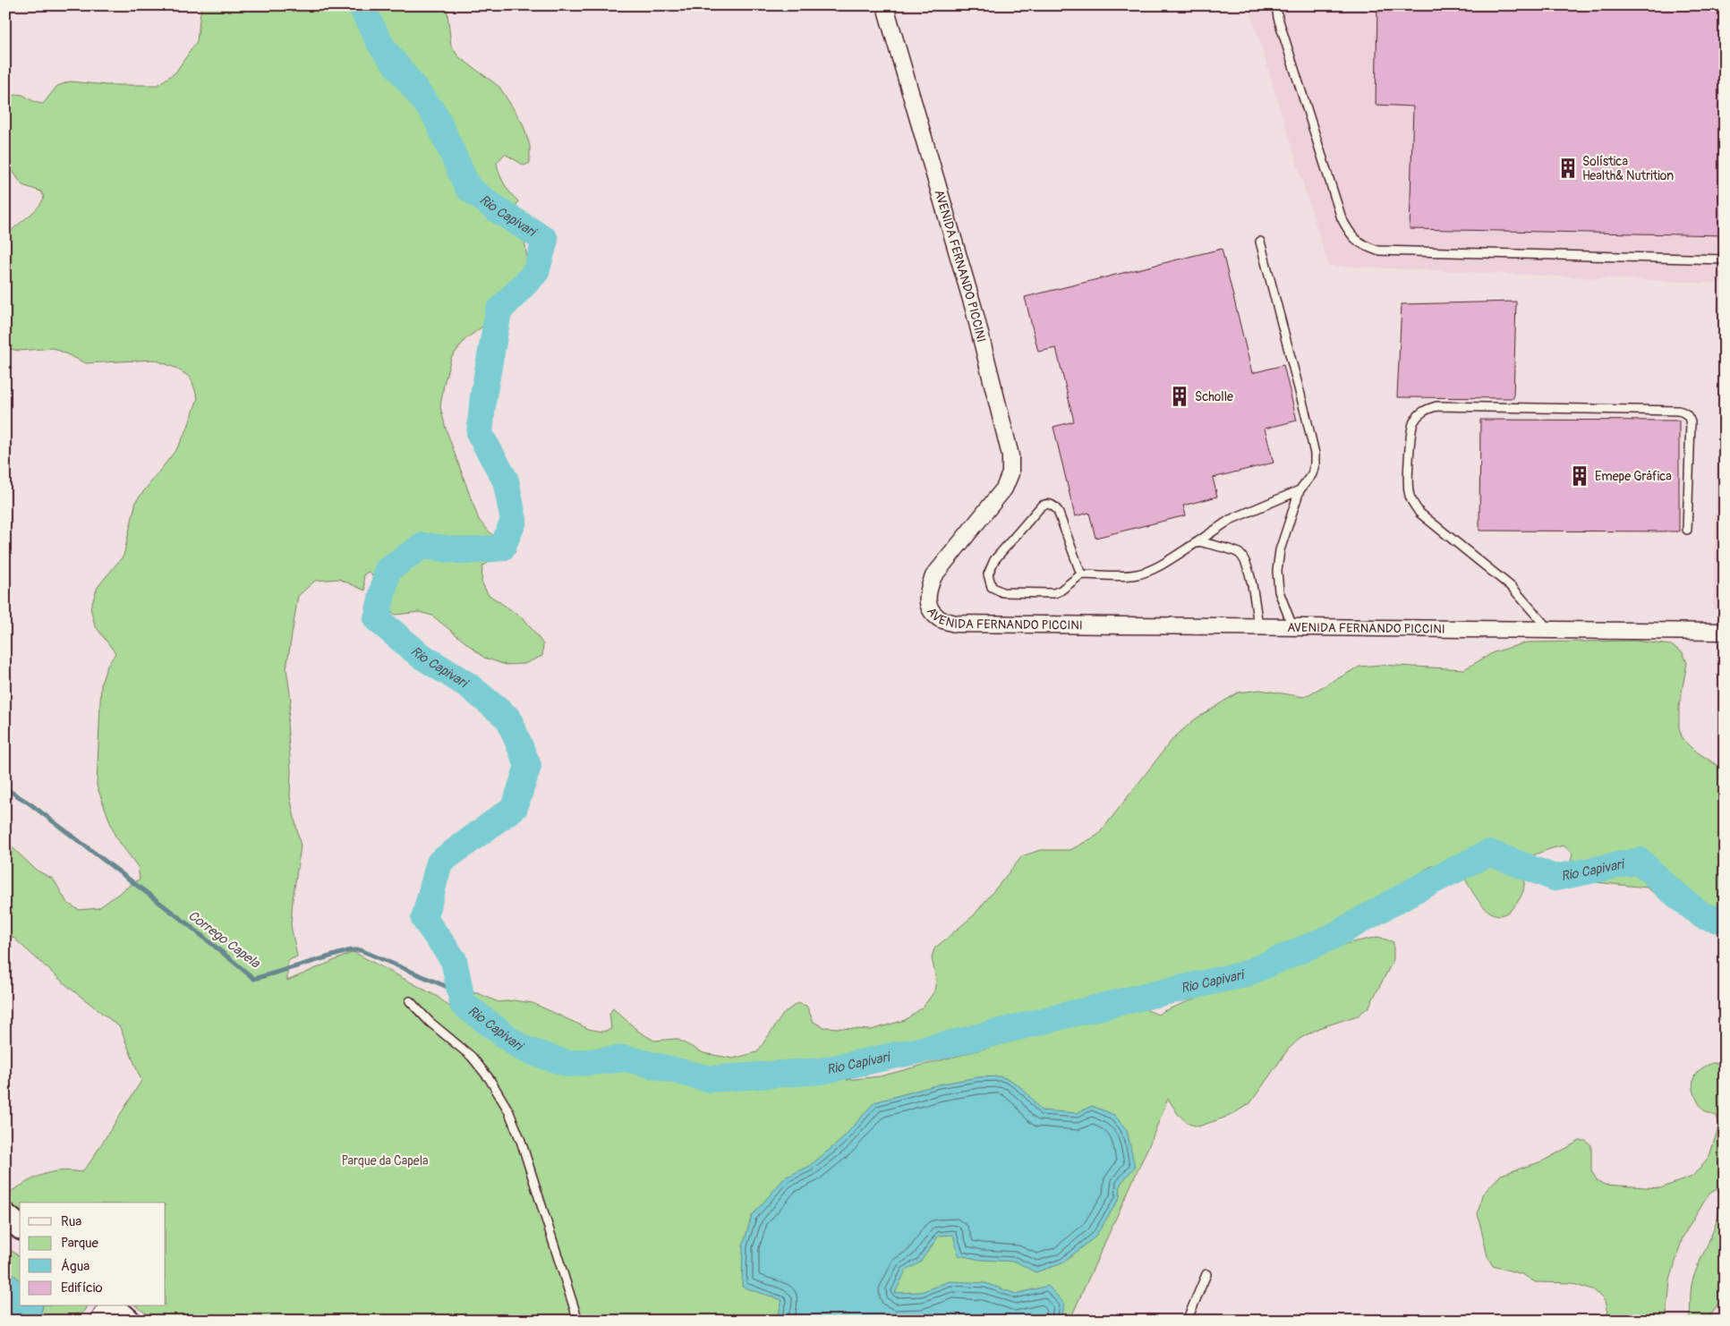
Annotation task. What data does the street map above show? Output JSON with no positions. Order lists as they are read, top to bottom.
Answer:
{
  "streets": {
    "street": ["AVENIDA FERNANDO PICCINI"]
  },
  "water": ["Rio Capivari", "Corrego Capela"],
  "parks": ["Parque da Capela"],
  "places": {
    "building": ["Solística Health& Nutrition", "Scholle", "Emepe Gráfica"]
  },
  "legend": [
    "Rua",
    "Parque",
    "Água",
    "Edifício"
  ]
}
